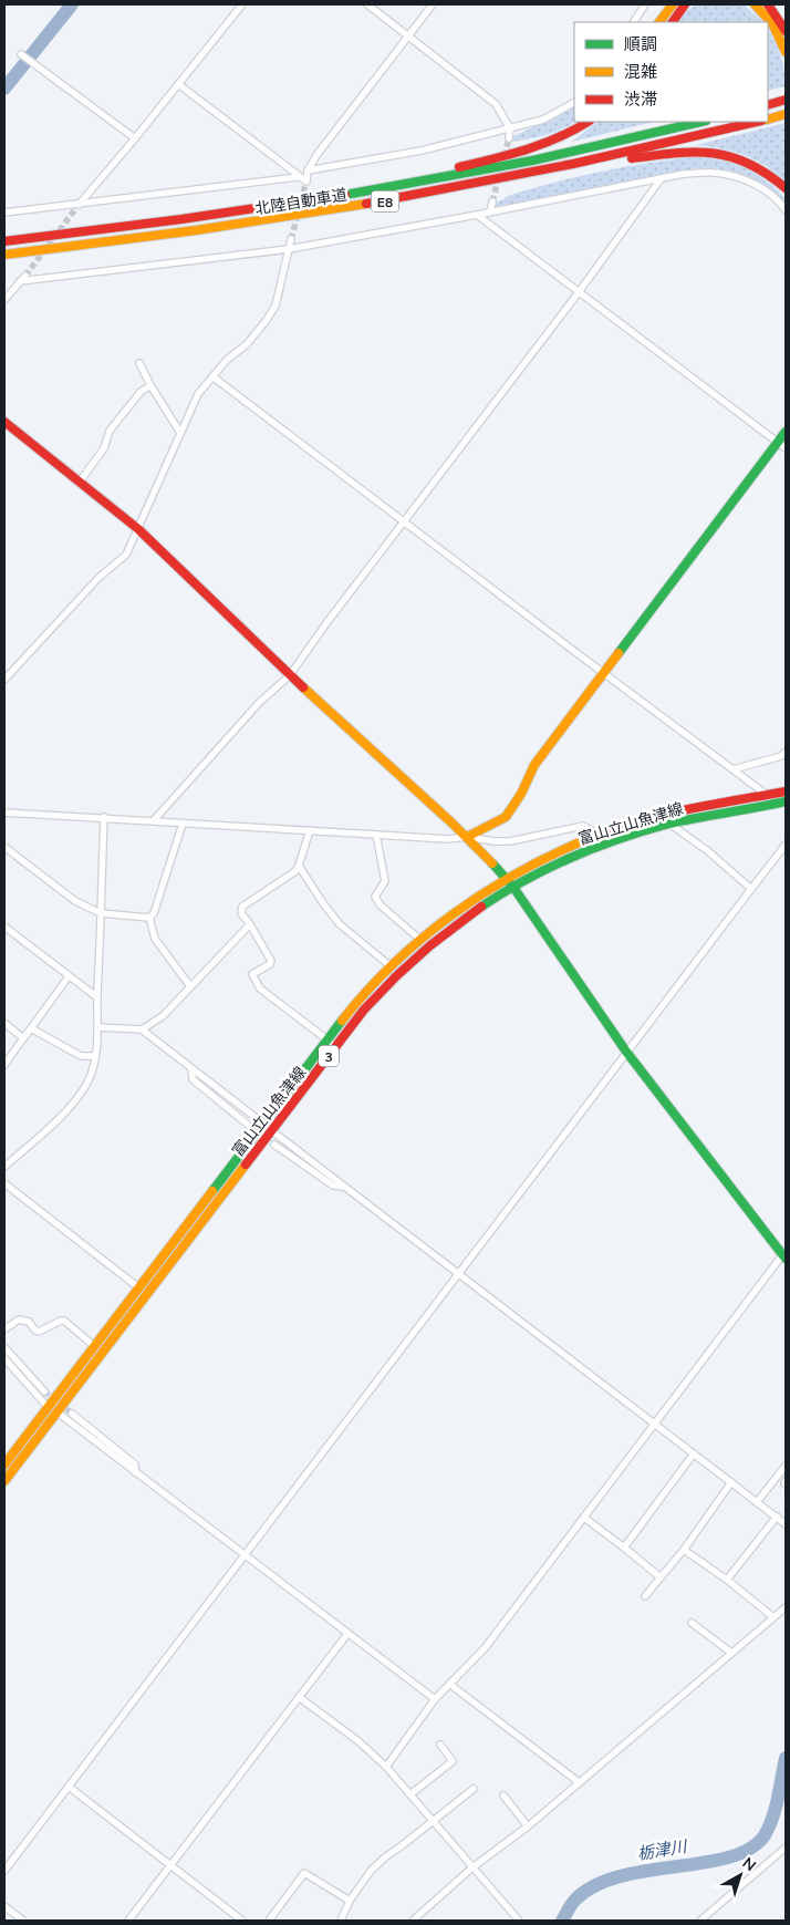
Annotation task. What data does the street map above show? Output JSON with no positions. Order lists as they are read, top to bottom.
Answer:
{
  "streets": {
    "main road": [
      "北陸自動車道",
      "E8",
      "富山立山魚津線",
      "3"
    ]
  },
  "water": ["栃津川"],
  "legend": ["順調", "混雑", "渋滞"],
  "north": "top right"
}
